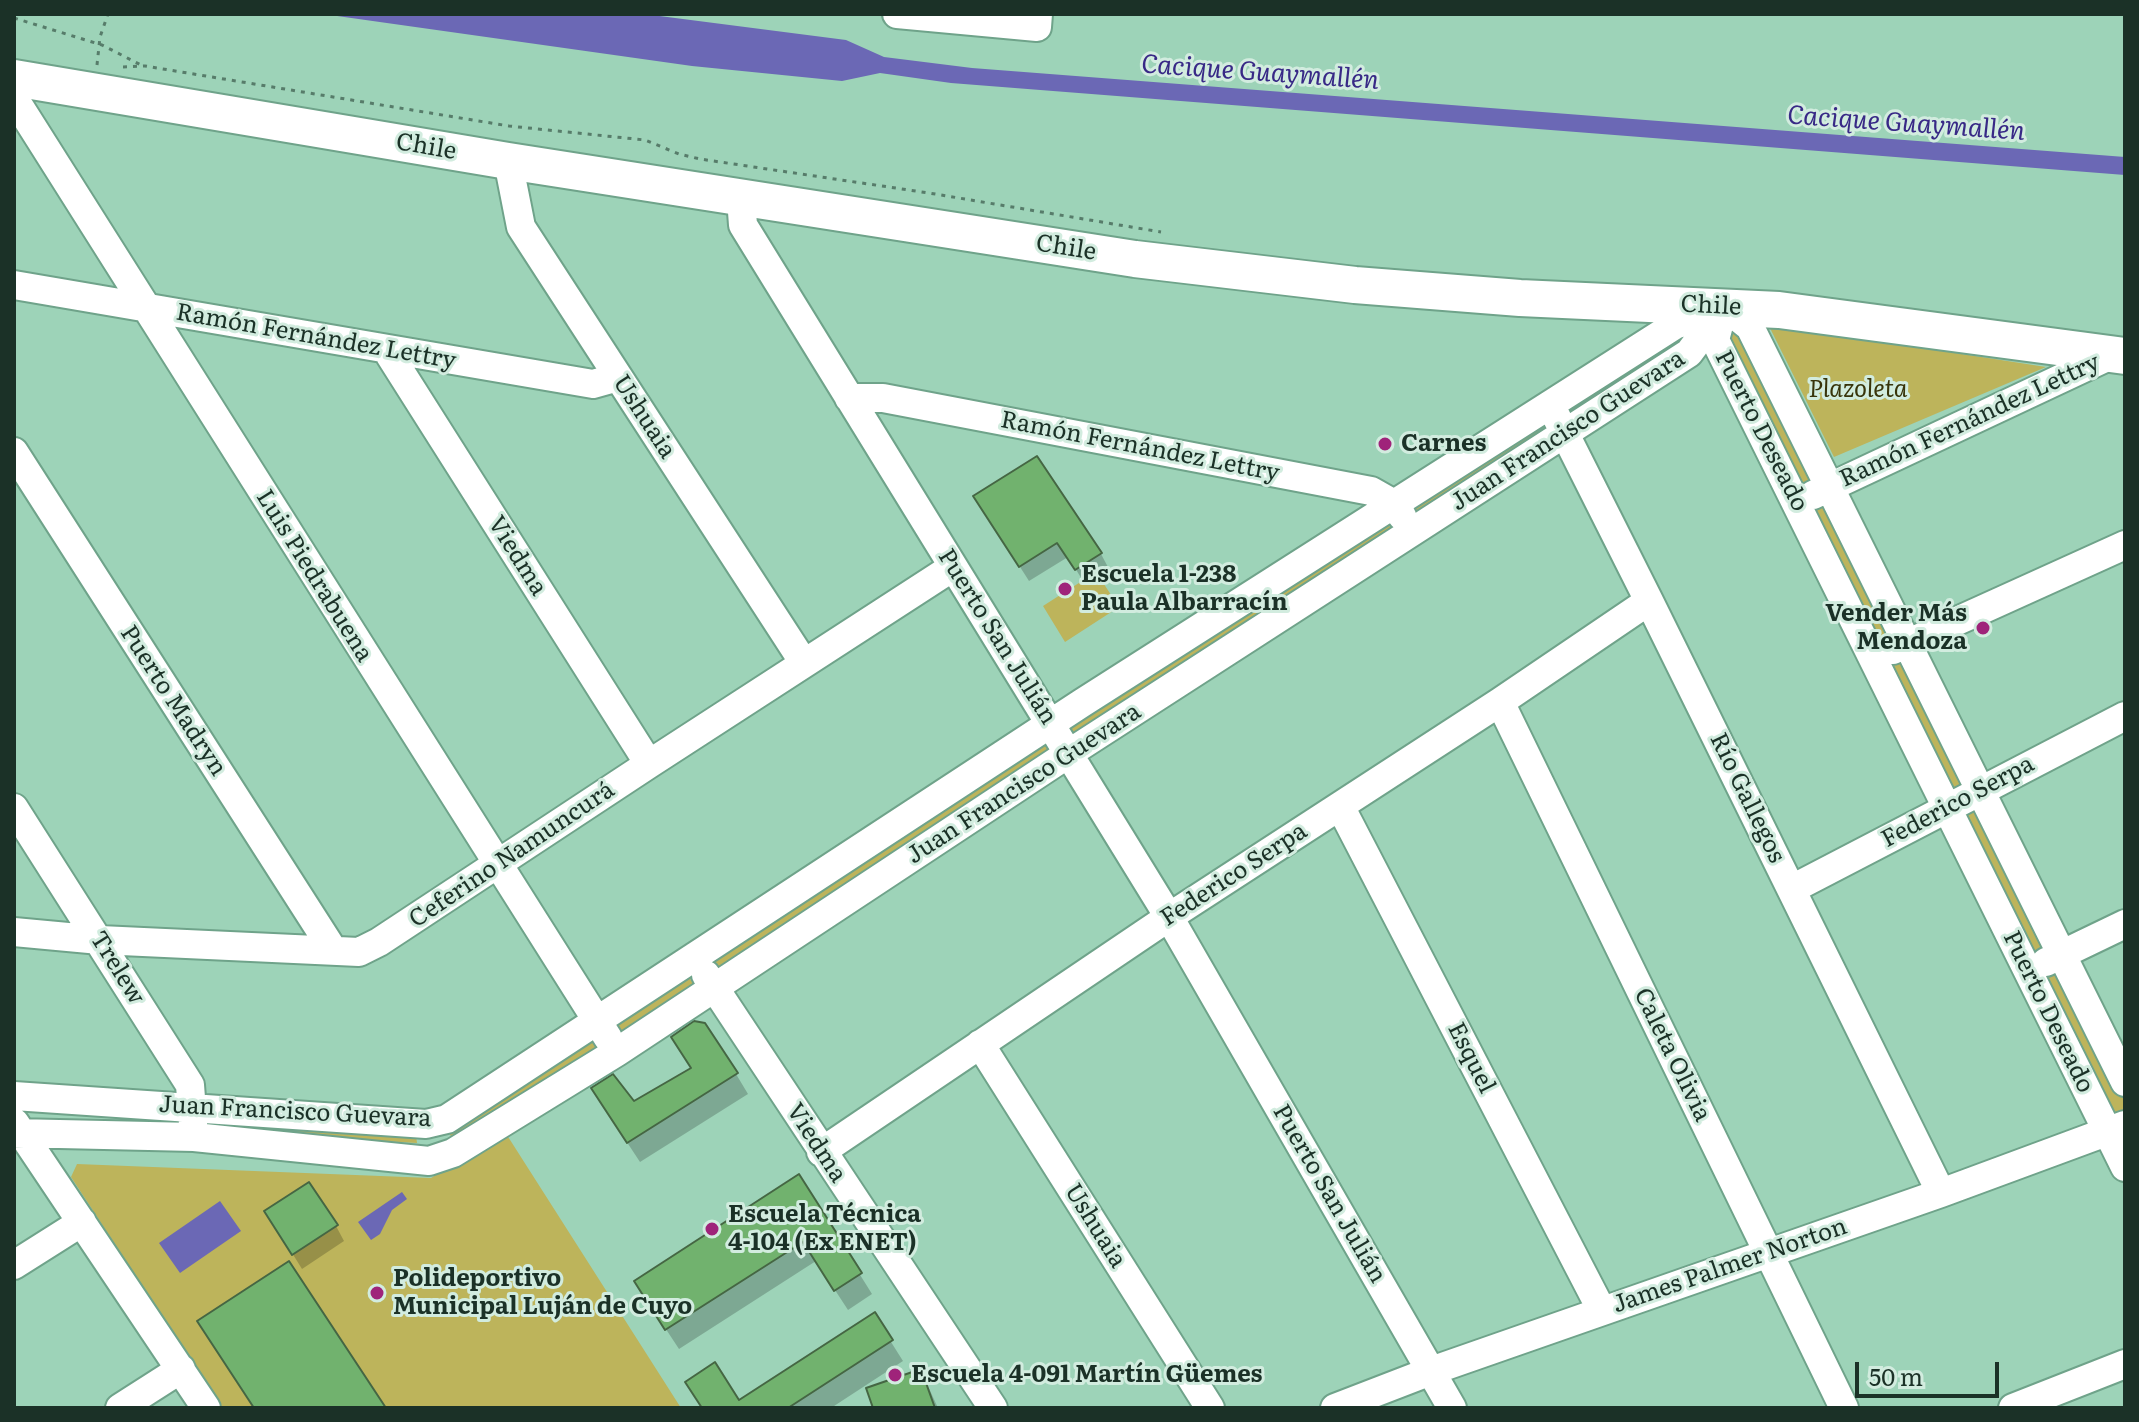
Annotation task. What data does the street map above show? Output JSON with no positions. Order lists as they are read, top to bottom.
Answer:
{
  "streets": {
    "main road": ["Chile"],
    "street": [
      "Ramón Fernández Lettry",
      "Ushuaia",
      "Juan Francisco Guevara",
      "Puerto Deseado",
      "Viedma",
      "Luis Piedrabuena",
      "Puerto San Julián",
      "Puerto Madryn",
      "Río Gallegos",
      "Federico Serpa",
      "Ceferino Namuncurá",
      "Trelew",
      "Caleta Olivia",
      "Esquel",
      "James Palmer Norton"
    ]
  },
  "crossings": [
    ["Chile", "Ramón Fernández Lettry"],
    ["Chile", "Ushuaia"],
    ["Chile", "Juan Francisco Guevara"],
    ["Chile", "Puerto Deseado"],
    ["Chile", "Puerto San Julián"],
    ["Ramón Fernández Lettry", "Ushuaia"],
    ["Ramón Fernández Lettry", "Juan Francisco Guevara"],
    ["Ramón Fernández Lettry", "Puerto Deseado"],
    ["Ramón Fernández Lettry", "Viedma"],
    ["Ramón Fernández Lettry", "Luis Piedrabuena"],
    ["Ramón Fernández Lettry", "Puerto San Julián"],
    ["Ushuaia", "Federico Serpa"],
    ["Ushuaia", "Ceferino Namuncurá"],
    ["Juan Francisco Guevara", "Puerto Deseado"],
    ["Juan Francisco Guevara", "Viedma"],
    ["Juan Francisco Guevara", "Luis Piedrabuena"],
    ["Juan Francisco Guevara", "Puerto San Julián"],
    ["Juan Francisco Guevara", "Río Gallegos"],
    ["Juan Francisco Guevara", "Trelew"],
    ["Puerto Deseado", "Federico Serpa"],
    ["Puerto Deseado", "James Palmer Norton"],
    ["Viedma", "Federico Serpa"],
    ["Viedma", "Ceferino Namuncurá"],
    ["Luis Piedrabuena", "Ceferino Namuncurá"],
    ["Puerto San Julián", "Federico Serpa"],
    ["Puerto San Julián", "Ceferino Namuncurá"],
    ["Puerto San Julián", "James Palmer Norton"],
    ["Puerto Madryn", "Ceferino Namuncurá"],
    ["Río Gallegos", "Federico Serpa"],
    ["Río Gallegos", "James Palmer Norton"],
    ["Federico Serpa", "Caleta Olivia"],
    ["Federico Serpa", "Esquel"],
    ["Ceferino Namuncurá", "Trelew"],
    ["Caleta Olivia", "James Palmer Norton"],
    ["Esquel", "James Palmer Norton"]
  ],
  "water": ["Cacique Guaymallén"],
  "parks": ["Plazoleta"],
  "places": [
    "Carnes",
    "Escuela 1-238 Paula Albarracín",
    "Vender Más Mendoza",
    "Escuela Técnica 4-104 (Ex ENET)",
    "Polideportivo Municipal Luján de Cuyo",
    "Escuela 4-091 Martín Güemes"
  ],
  "scale_bar": "50 m"
}
